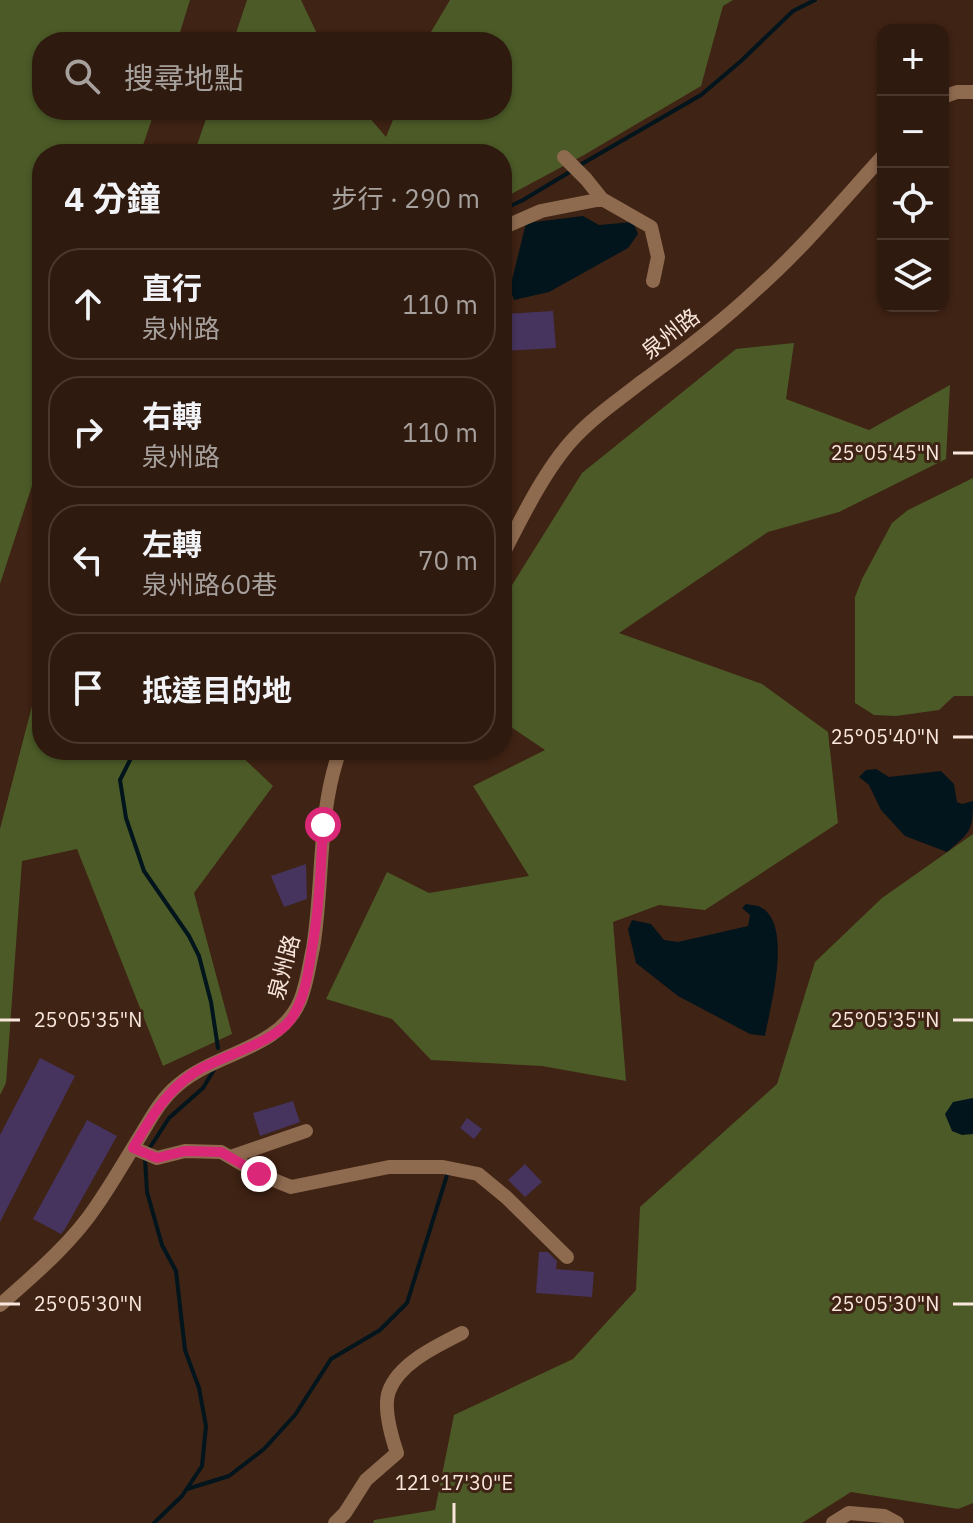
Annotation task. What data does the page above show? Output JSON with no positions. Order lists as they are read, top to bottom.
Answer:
{
  "streets": {
    "street": ["泉州路"]
  },
  "page": {
    "map_buttons": ["+", "−"],
    "search": "搜尋地點",
    "heading": ["4 分鐘", "步行 · 290 m"],
    "list": [
      ["直行", "泉州路", "110 m"],
      ["右轉", "泉州路", "110 m"],
      ["左轉", "泉州路60巷", "70 m"],
      "抵達目的地"
    ]
  },
  "coordinates": [
    "25°05'45\"N",
    "25°05'40\"N",
    "25°05'35\"N",
    "25°05'30\"N",
    "121°17'30\"E"
  ]
}
